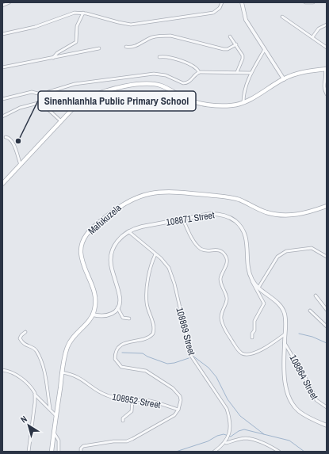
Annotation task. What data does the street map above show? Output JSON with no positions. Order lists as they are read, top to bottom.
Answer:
{
  "streets": {
    "main road": ["Mafukuzela"],
    "street": [
      "108871 Street",
      "108869 Street",
      "108864 Street",
      "108952 Street"
    ]
  },
  "crossings": [
    ["108871 Street", "108869 Street"],
    ["108871 Street", "108864 Street"]
  ],
  "places": ["Sinenhlanhla Public Primary School"],
  "north": "top left"
}
